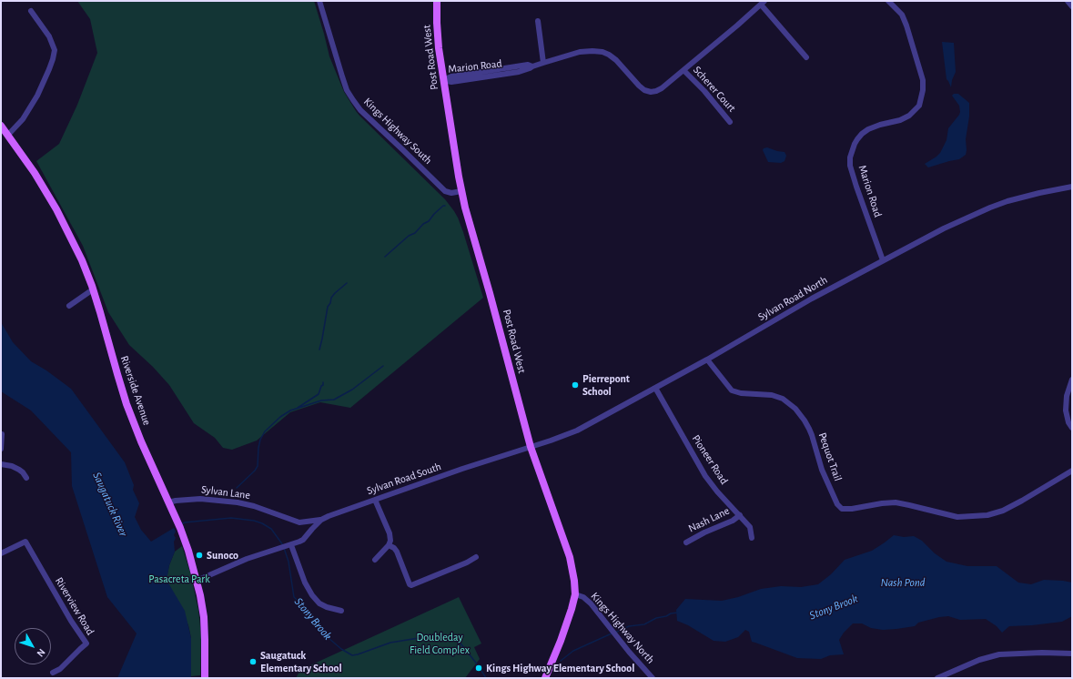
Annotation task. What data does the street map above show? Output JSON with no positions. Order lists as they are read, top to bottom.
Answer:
{
  "streets": {
    "main road": ["Post Road West", "Riverside Avenue"],
    "street": [
      "Marion Road",
      "Scherer Court",
      "Kings Highway South",
      "Sylvan Road North",
      "Pequot Trail",
      "Pioneer Road",
      "Sylvan Road South",
      "Sylvan Lane",
      "Nash Lane",
      "Riverview Road",
      "Kings Highway North"
    ]
  },
  "crossings": [
    ["Post Road West", "Marion Road"],
    ["Post Road West", "Kings Highway South"],
    ["Post Road West", "Sylvan Road North"],
    ["Post Road West", "Sylvan Road South"],
    ["Post Road West", "Kings Highway North"],
    ["Marion Road", "Scherer Court"],
    ["Marion Road", "Sylvan Road North"],
    ["Sylvan Road North", "Pequot Trail"],
    ["Sylvan Road North", "Pioneer Road"],
    ["Sylvan Road North", "Sylvan Road South"],
    ["Riverside Avenue", "Sylvan Road South"],
    ["Riverside Avenue", "Sylvan Lane"],
    ["Pioneer Road", "Nash Lane"],
    ["Sylvan Road South", "Sylvan Lane"]
  ],
  "water": ["Saugatuck River", "Nash Pond", "Stony Brook"],
  "parks": ["Pasacreta Park", "Doubleday Field Complex"],
  "places": [
    "Pierrepont School",
    "Sunoco",
    "Saugatuck Elementary School",
    "Kings Highway Elementary School"
  ],
  "north": "bottom right"
}
